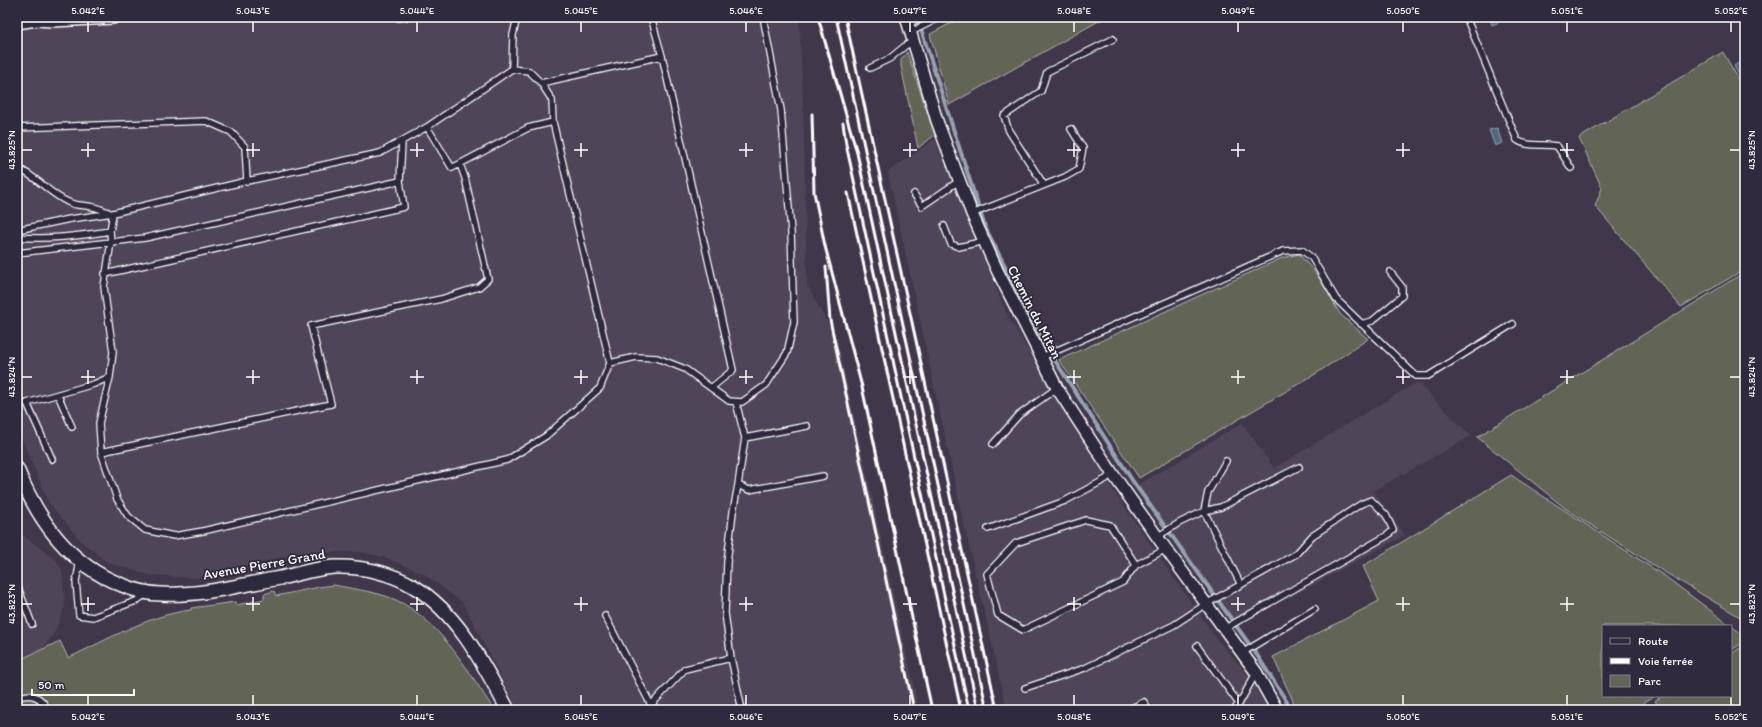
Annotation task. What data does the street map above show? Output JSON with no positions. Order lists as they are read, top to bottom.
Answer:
{
  "streets": {
    "street": ["Chemin du Mitan", "Avenue Pierre Grand"]
  },
  "legend": ["Route", "Voie ferrée", "Parc"],
  "scale_bar": "50 m",
  "coordinates": [
    "5.042°E",
    "5.043°E",
    "5.044°E",
    "5.045°E",
    "5.046°E",
    "5.047°E",
    "5.048°E",
    "5.049°E",
    "5.050°E",
    "5.051°E",
    "5.052°E",
    "43.825°N",
    "43.824°N",
    "43.823°N"
  ]
}
